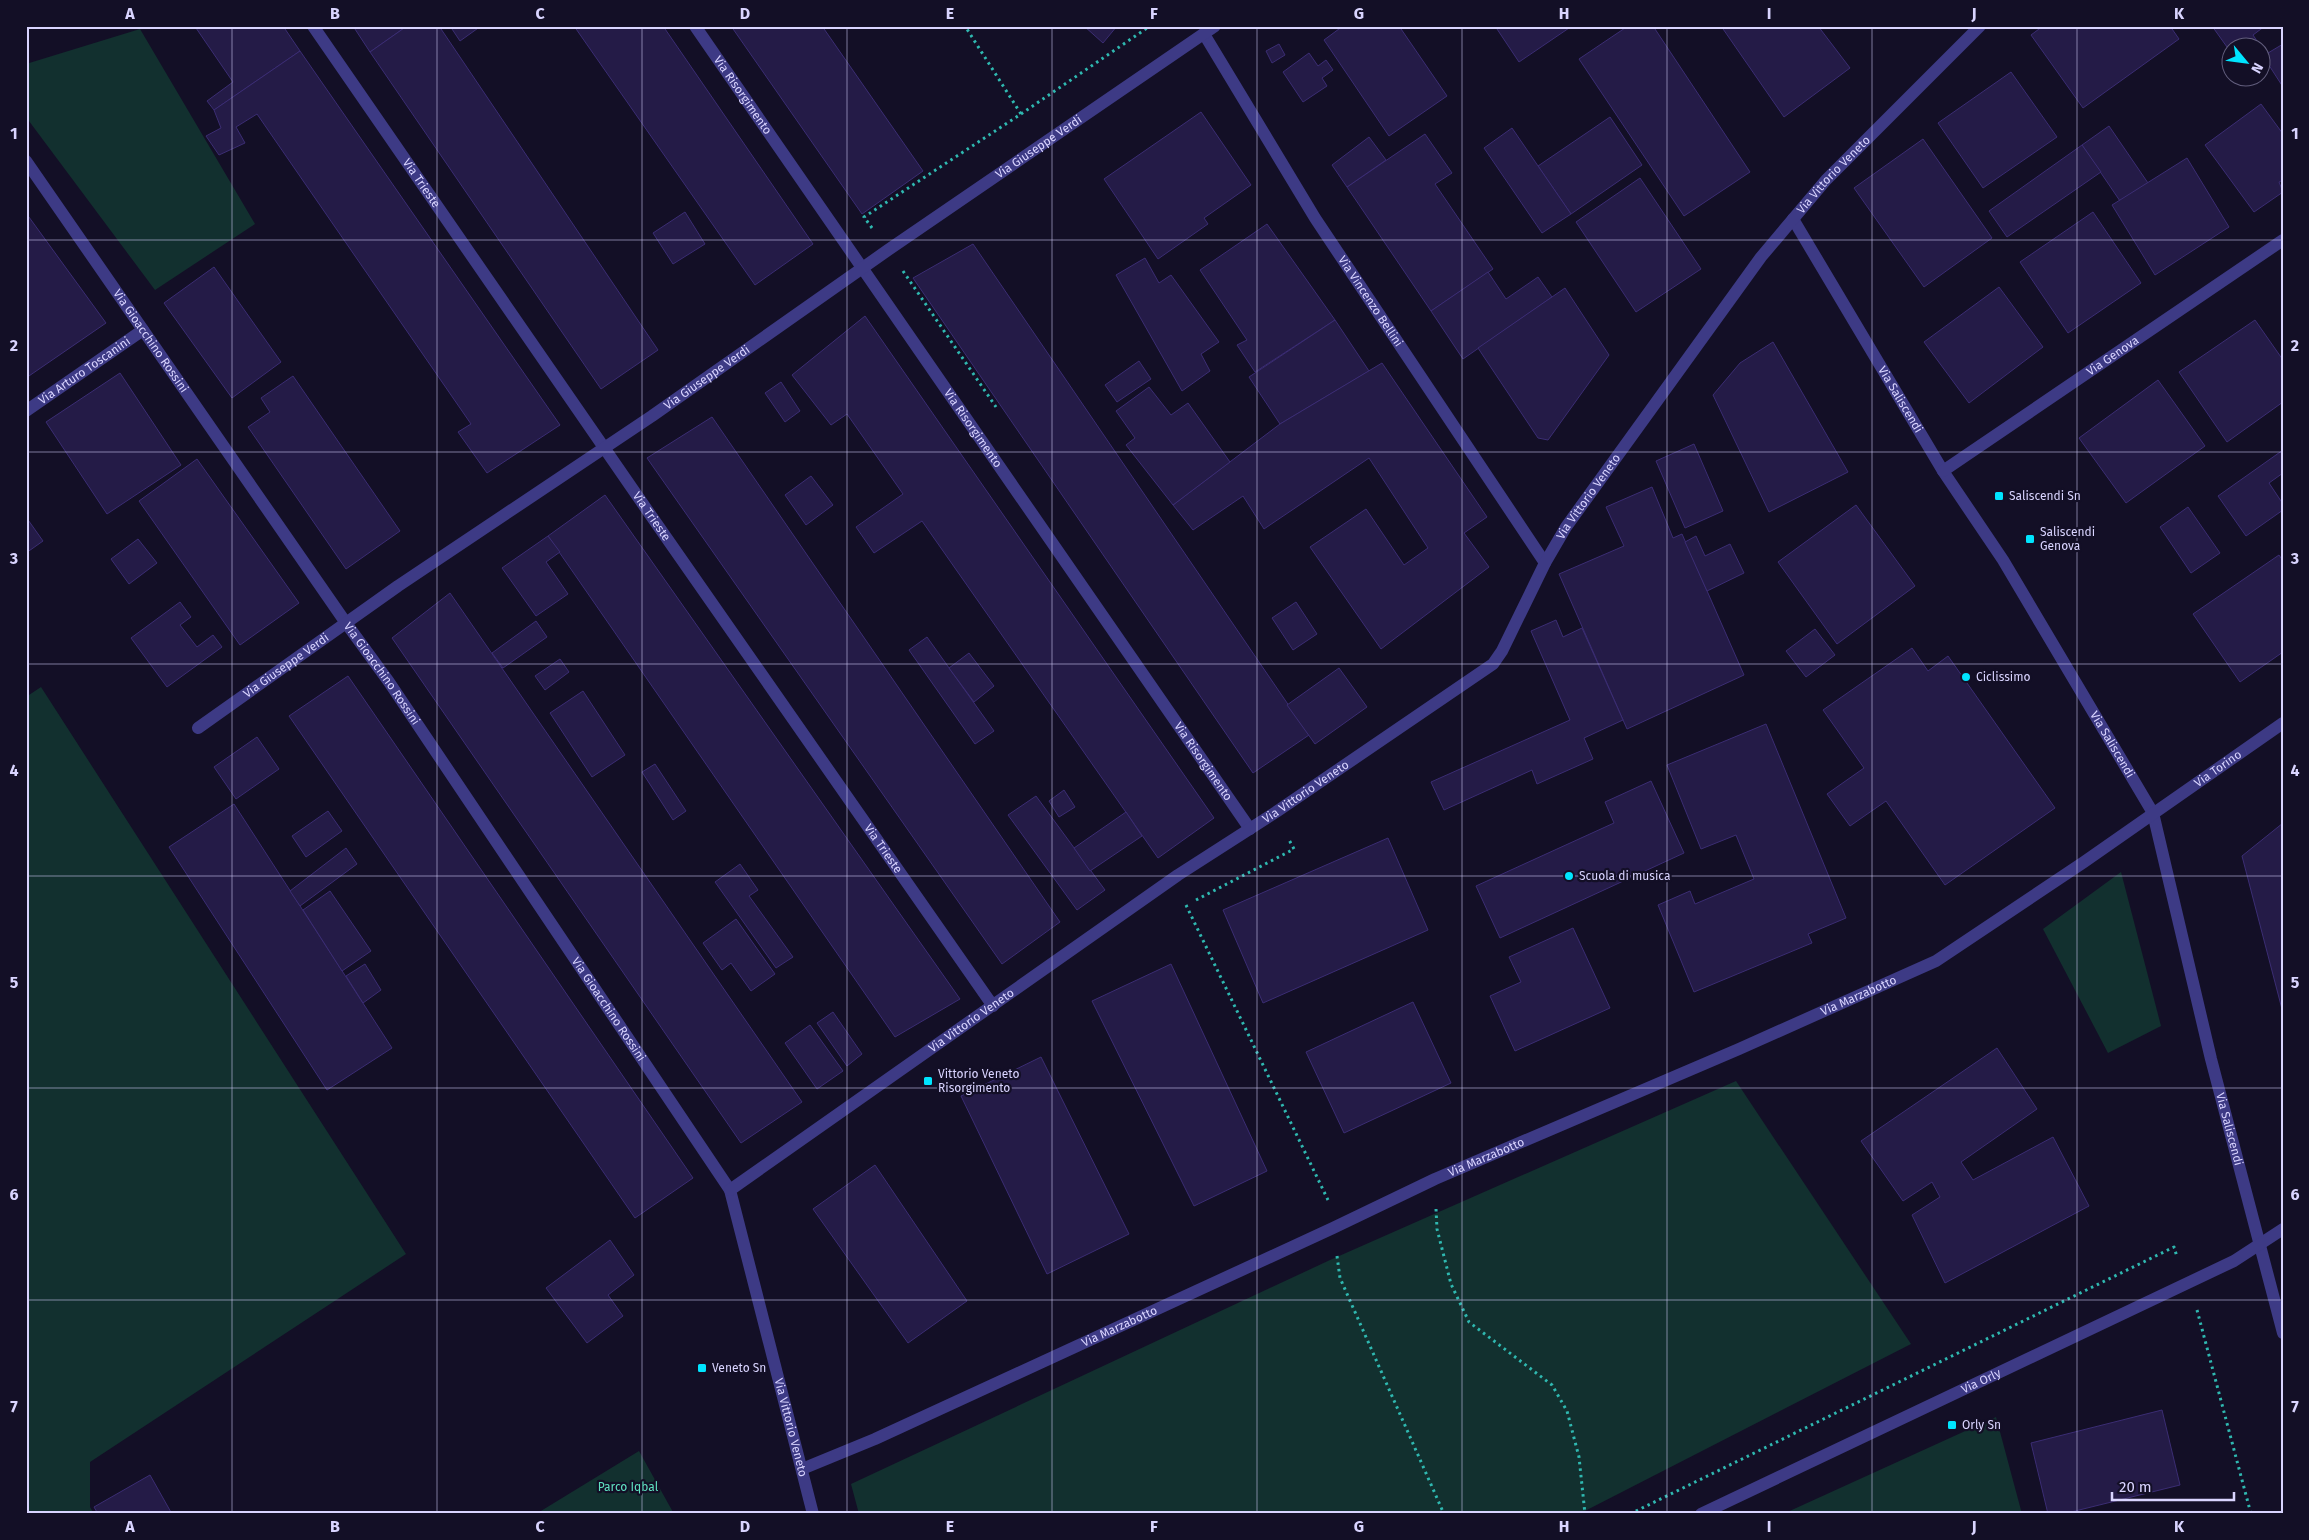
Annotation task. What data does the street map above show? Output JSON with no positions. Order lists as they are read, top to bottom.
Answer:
{
  "streets": {
    "street": [
      "Via Risorgimento",
      "Via Giuseppe Verdi",
      "Via Vittorio Veneto",
      "Via Trieste",
      "Via Vincenzo Bellini",
      "Via Gioacchino Rossini",
      "Via Genova",
      "Via Arturo Toscanini",
      "Via Saliscendi",
      "Via Torino",
      "Via Marzabotto",
      "Via Orly"
    ]
  },
  "crossings": [
    ["Via Risorgimento", "Via Giuseppe Verdi"],
    ["Via Risorgimento", "Via Vittorio Veneto"],
    ["Via Giuseppe Verdi", "Via Trieste"],
    ["Via Giuseppe Verdi", "Via Vincenzo Bellini"],
    ["Via Giuseppe Verdi", "Via Gioacchino Rossini"],
    ["Via Vittorio Veneto", "Via Trieste"],
    ["Via Vittorio Veneto", "Via Vincenzo Bellini"],
    ["Via Vittorio Veneto", "Via Gioacchino Rossini"],
    ["Via Vittorio Veneto", "Via Saliscendi"],
    ["Via Vittorio Veneto", "Via Marzabotto"],
    ["Via Gioacchino Rossini", "Via Arturo Toscanini"],
    ["Via Genova", "Via Saliscendi"],
    ["Via Saliscendi", "Via Torino"],
    ["Via Saliscendi", "Via Marzabotto"],
    ["Via Saliscendi", "Via Orly"],
    ["Via Torino", "Via Marzabotto"]
  ],
  "parks": ["Parco Iqbal"],
  "places": {
    "transit": [
      "Saliscendi Sn",
      "Saliscendi Genova",
      "Vittorio Veneto Risorgimento",
      "Veneto Sn",
      "Orly Sn"
    ],
    "other": ["Ciclissimo", "Scuola di musica"]
  },
  "scale_bar": "20 m",
  "north": "bottom right",
  "grid": {
    "columns": [
      "A",
      "B",
      "C",
      "D",
      "E",
      "F",
      "G",
      "H",
      "I",
      "J",
      "K"
    ],
    "rows": [
      "1",
      "2",
      "3",
      "4",
      "5",
      "6",
      "7"
    ]
  }
}
